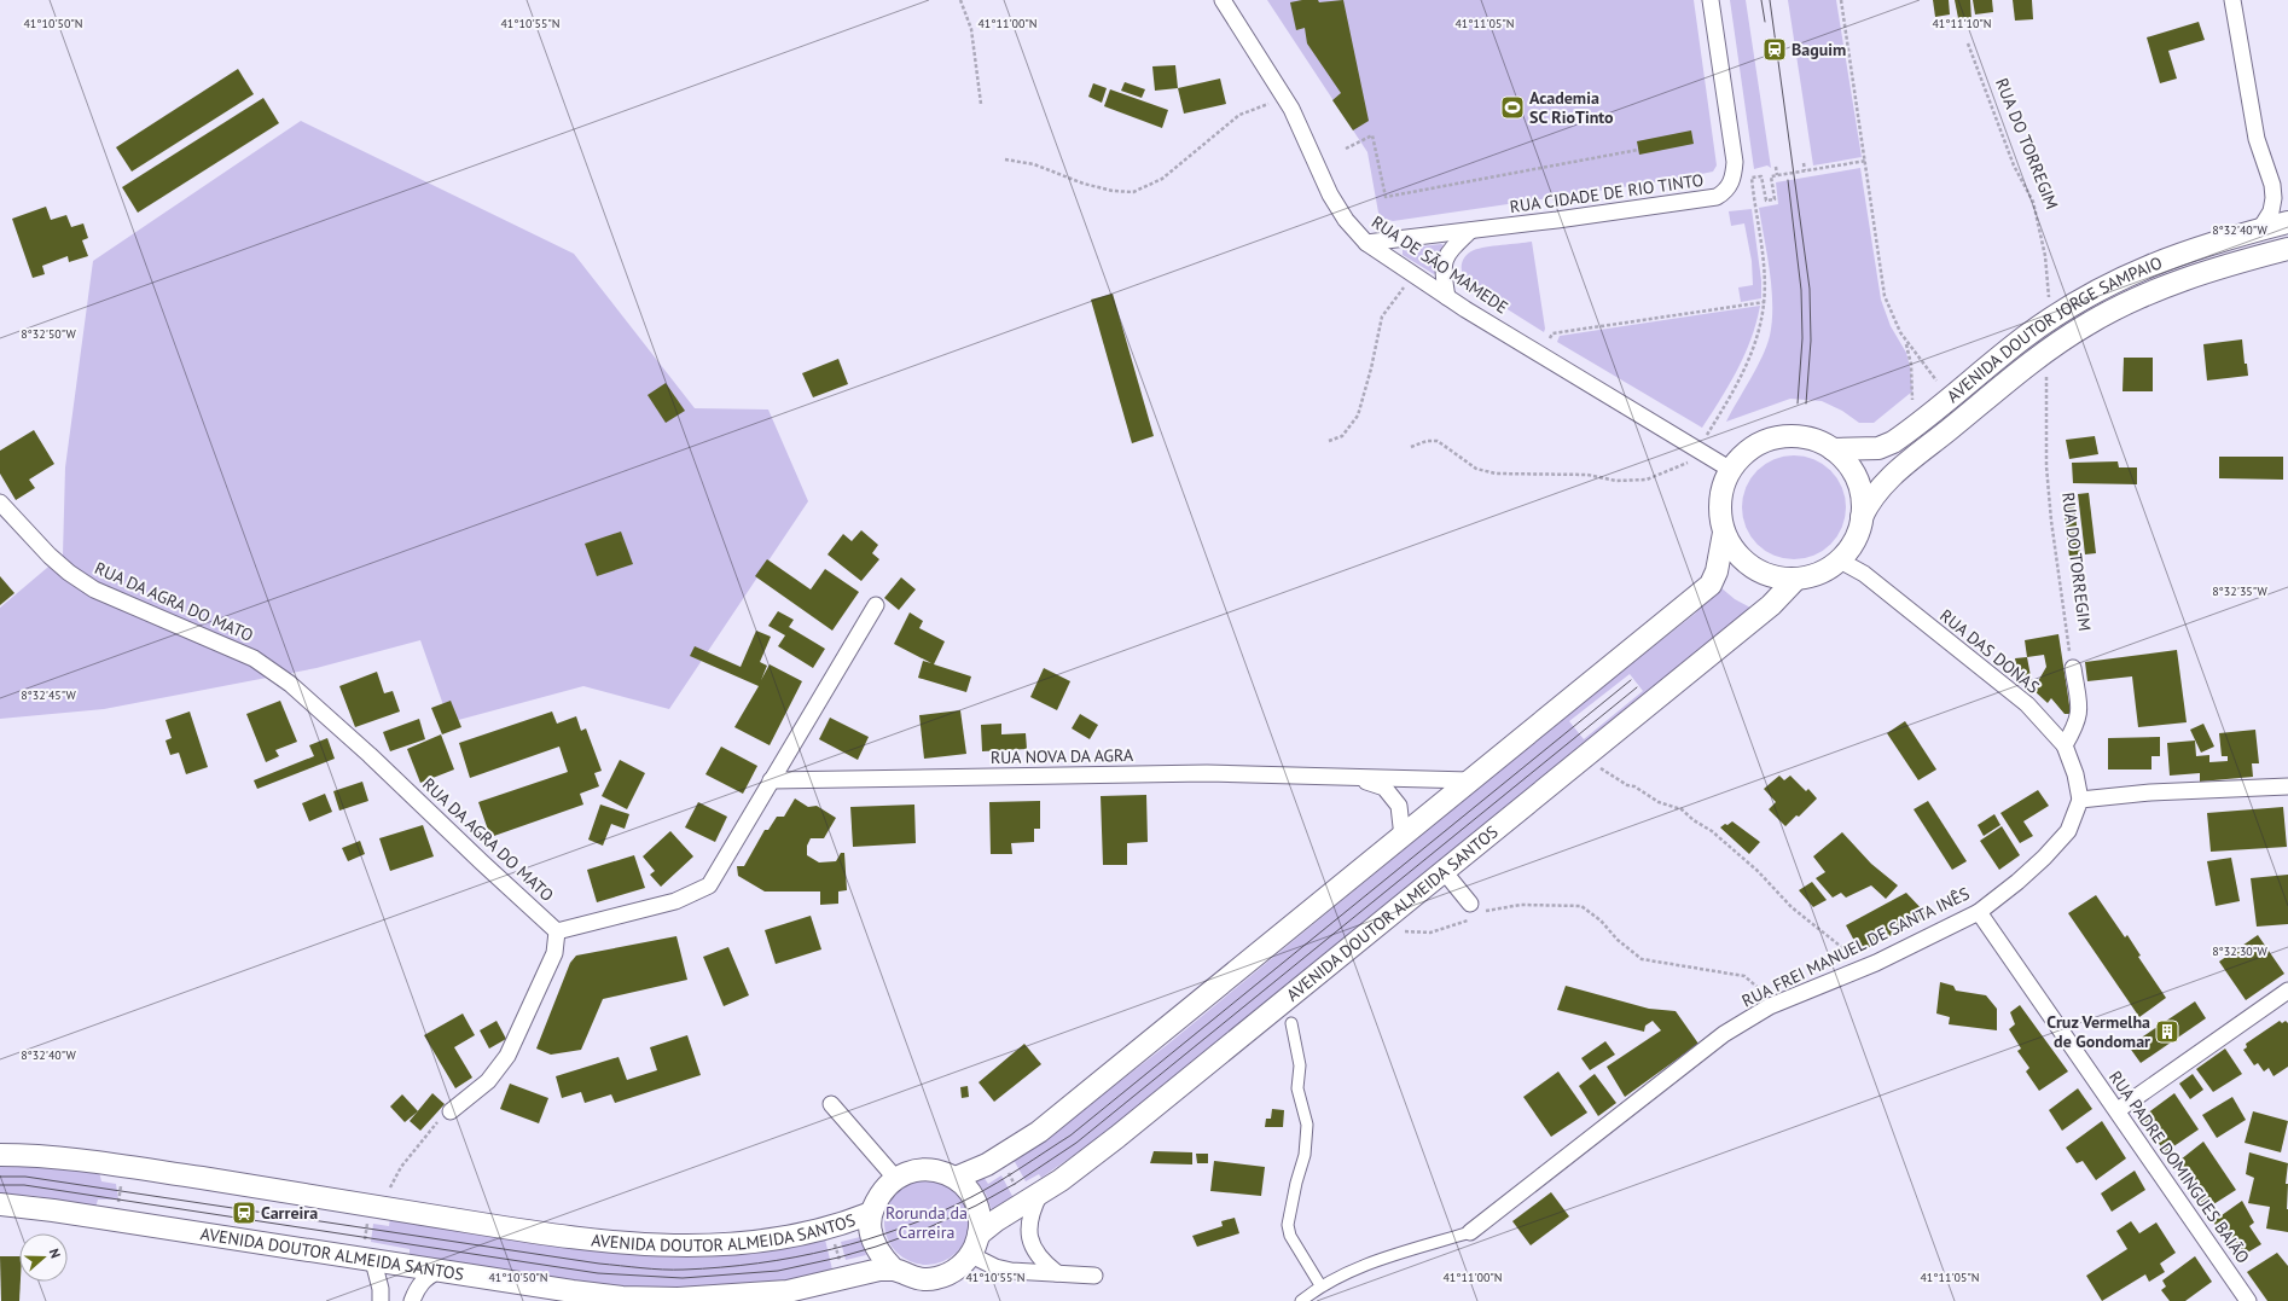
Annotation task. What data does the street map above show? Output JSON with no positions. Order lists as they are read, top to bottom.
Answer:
{
  "streets": {
    "main road": ["AVENIDA DOUTOR JORGE SAMPAIO", "AVENIDA DOUTOR ALMEIDA SANTOS"],
    "street": [
      "RUA CIDADE DE RIO TINTO",
      "RUA DE SÃO MAMEDE",
      "RUA DA AGRA DO MATO",
      "RUA DAS DONAS",
      "RUA NOVA DA AGRA",
      "RUA FREI MANUEL DE SANTA INÊS",
      "RUA PADRE DOMINGUES BAIÃO"
    ],
    "path": ["RUA DO TORREGIM"]
  },
  "crossings": [
    ["RUA DO TORREGIM", "AVENIDA DOUTOR JORGE SAMPAIO"],
    ["RUA CIDADE DE RIO TINTO", "RUA DE SÃO MAMEDE"],
    ["RUA DE SÃO MAMEDE", "AVENIDA DOUTOR JORGE SAMPAIO"],
    ["RUA DE SÃO MAMEDE", "RUA DAS DONAS"],
    ["RUA DE SÃO MAMEDE", "AVENIDA DOUTOR ALMEIDA SANTOS"],
    ["AVENIDA DOUTOR JORGE SAMPAIO", "RUA DAS DONAS"],
    ["AVENIDA DOUTOR JORGE SAMPAIO", "AVENIDA DOUTOR ALMEIDA SANTOS"],
    ["RUA DAS DONAS", "AVENIDA DOUTOR ALMEIDA SANTOS"],
    ["RUA DAS DONAS", "RUA FREI MANUEL DE SANTA INÊS"],
    ["RUA FREI MANUEL DE SANTA INÊS", "RUA PADRE DOMINGUES BAIÃO"]
  ],
  "parks": ["Rorunda da Carreira"],
  "places": {
    "station": ["Baguim", "Carreira"],
    "sports": ["Academia SC RioTinto"],
    "building": ["Cruz Vermelha de Gondomar"]
  },
  "north": "right",
  "coordinates": [
    "41°10'50\"N",
    "41°10'55\"N",
    "41°11'00\"N",
    "41°11'05\"N",
    "41°11'10\"N",
    "8°32'40\"W",
    "8°32'50\"W",
    "8°32'35\"W",
    "8°32'45\"W",
    "8°32'30\"W"
  ]
}
